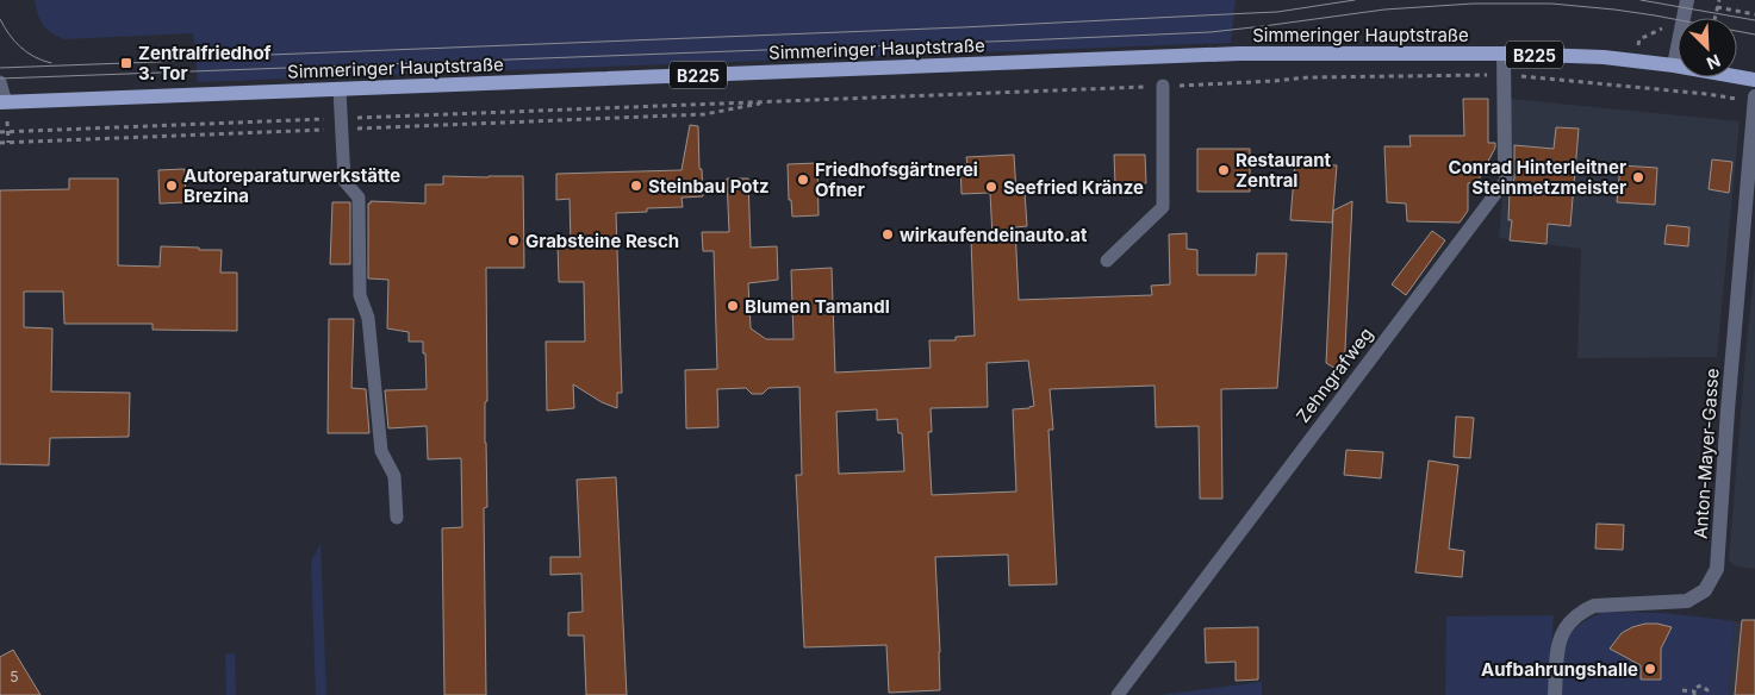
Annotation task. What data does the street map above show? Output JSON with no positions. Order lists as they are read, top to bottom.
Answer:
{
  "streets": {
    "main road": ["Simmeringer Hauptstraße", "B225"],
    "street": ["Zehngrafweg", "Anton-Mayer-Gasse"]
  },
  "crossings": [
    ["Simmeringer Hauptstraße", "Zehngrafweg"]
  ],
  "places": {
    "transit": ["Zentralfriedhof 3. Tor"],
    "other": [
      "Restaurant Zentral",
      "Conrad Hinterleitner Steinmetzmeister",
      "Friedhofsgärtnerei Ofner",
      "Autoreparaturwerkstätte Brezina",
      "Steinbau Potz",
      "Seefried Kränze",
      "wirkaufendeinauto.at",
      "Grabsteine Resch",
      "Blumen Tamandl",
      "Aufbahrungshalle"
    ]
  },
  "house_numbers": ["5"],
  "north": "bottom right"
}
